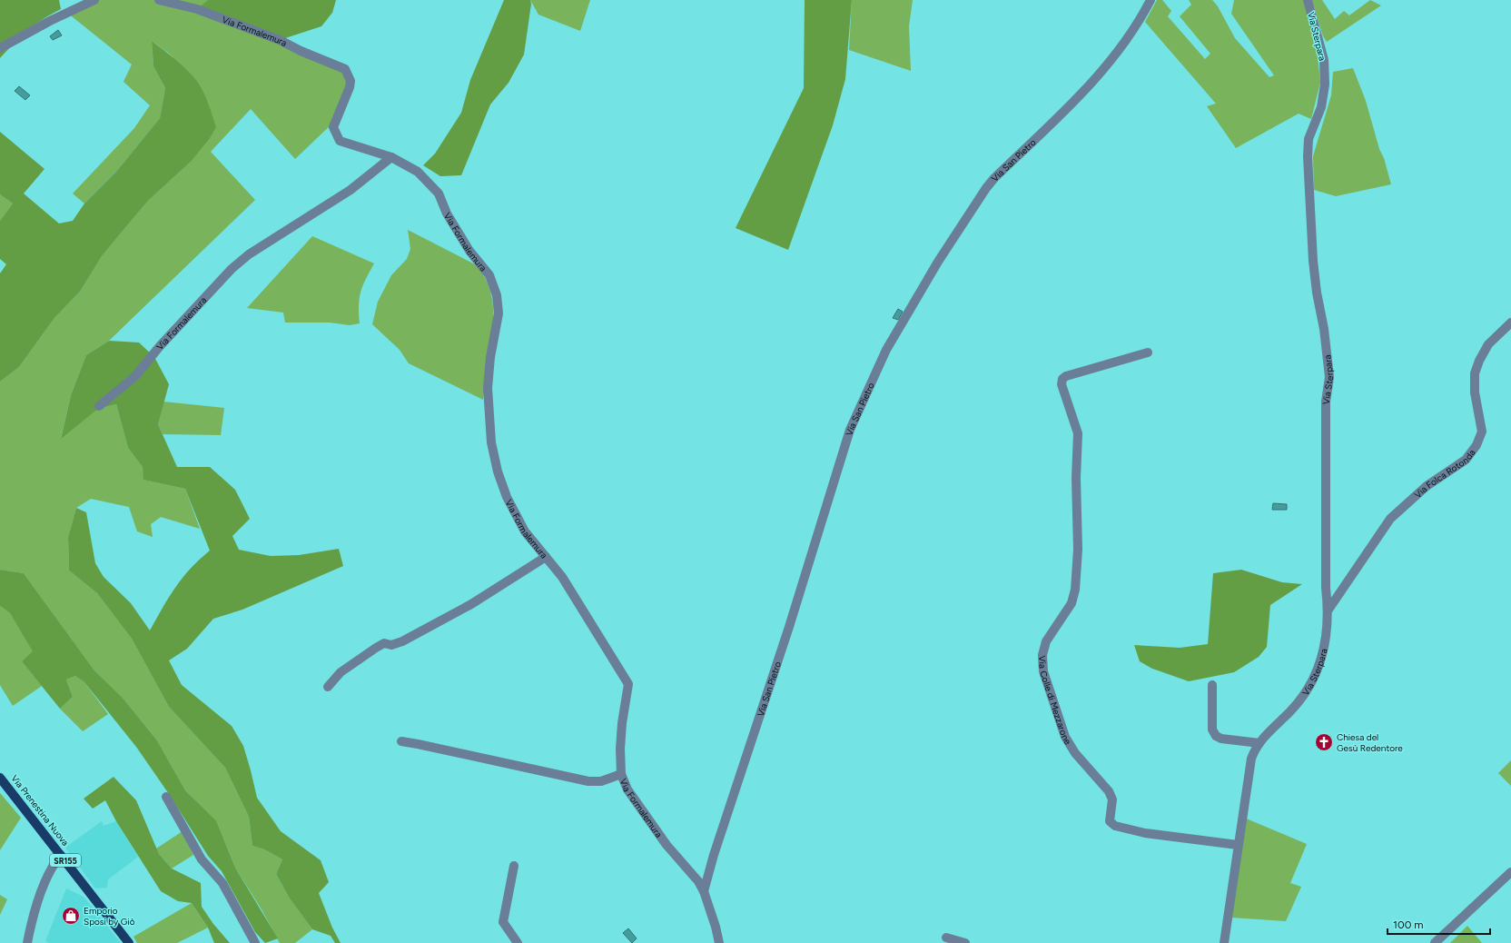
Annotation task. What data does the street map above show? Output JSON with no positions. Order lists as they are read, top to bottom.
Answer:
{
  "streets": {
    "main road": ["Via Prenestina Nuova", "SR155"],
    "street": [
      "Via Formalemura",
      "Via Sterpara",
      "Via San Pietro",
      "Via Folca Rotonda",
      "Via Colle di Mezzarone"
    ]
  },
  "crossings": [
    ["Via Formalemura", "Via San Pietro"],
    ["Via Sterpara", "Via Folca Rotonda"],
    ["Via Sterpara", "Via Colle di Mezzarone"]
  ],
  "places": {
    "church": ["Chiesa del Gesù Redentore"],
    "shop": ["Emporio Sposi by Giò"]
  },
  "scale_bar": "100 m"
}
